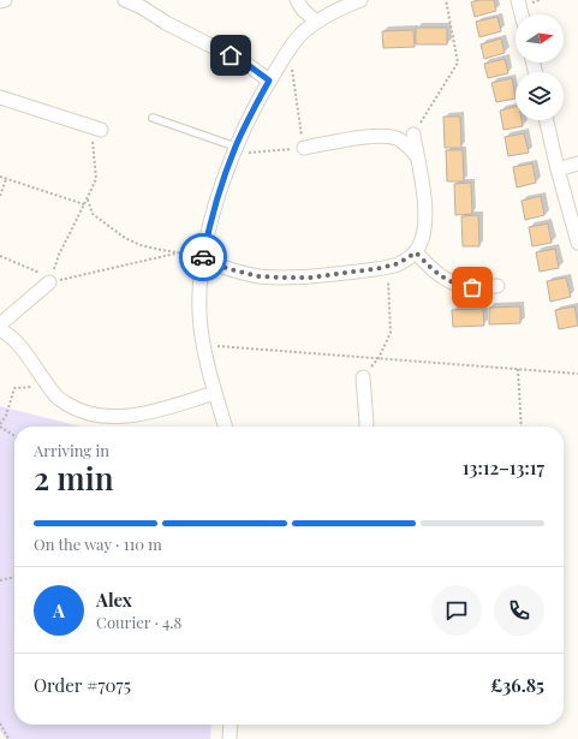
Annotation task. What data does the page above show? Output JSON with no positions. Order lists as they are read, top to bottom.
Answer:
{
  "north": "right",
  "page": {
    "heading": ["2 min", "Arriving in", "13:12–13:17"],
    "panel": [
      "Alex",
      "Courier · 4.8",
      "Order #7075",
      "£36.85"
    ],
    "bar": "On the way · 110 m",
    "round": "A"
  }
}
